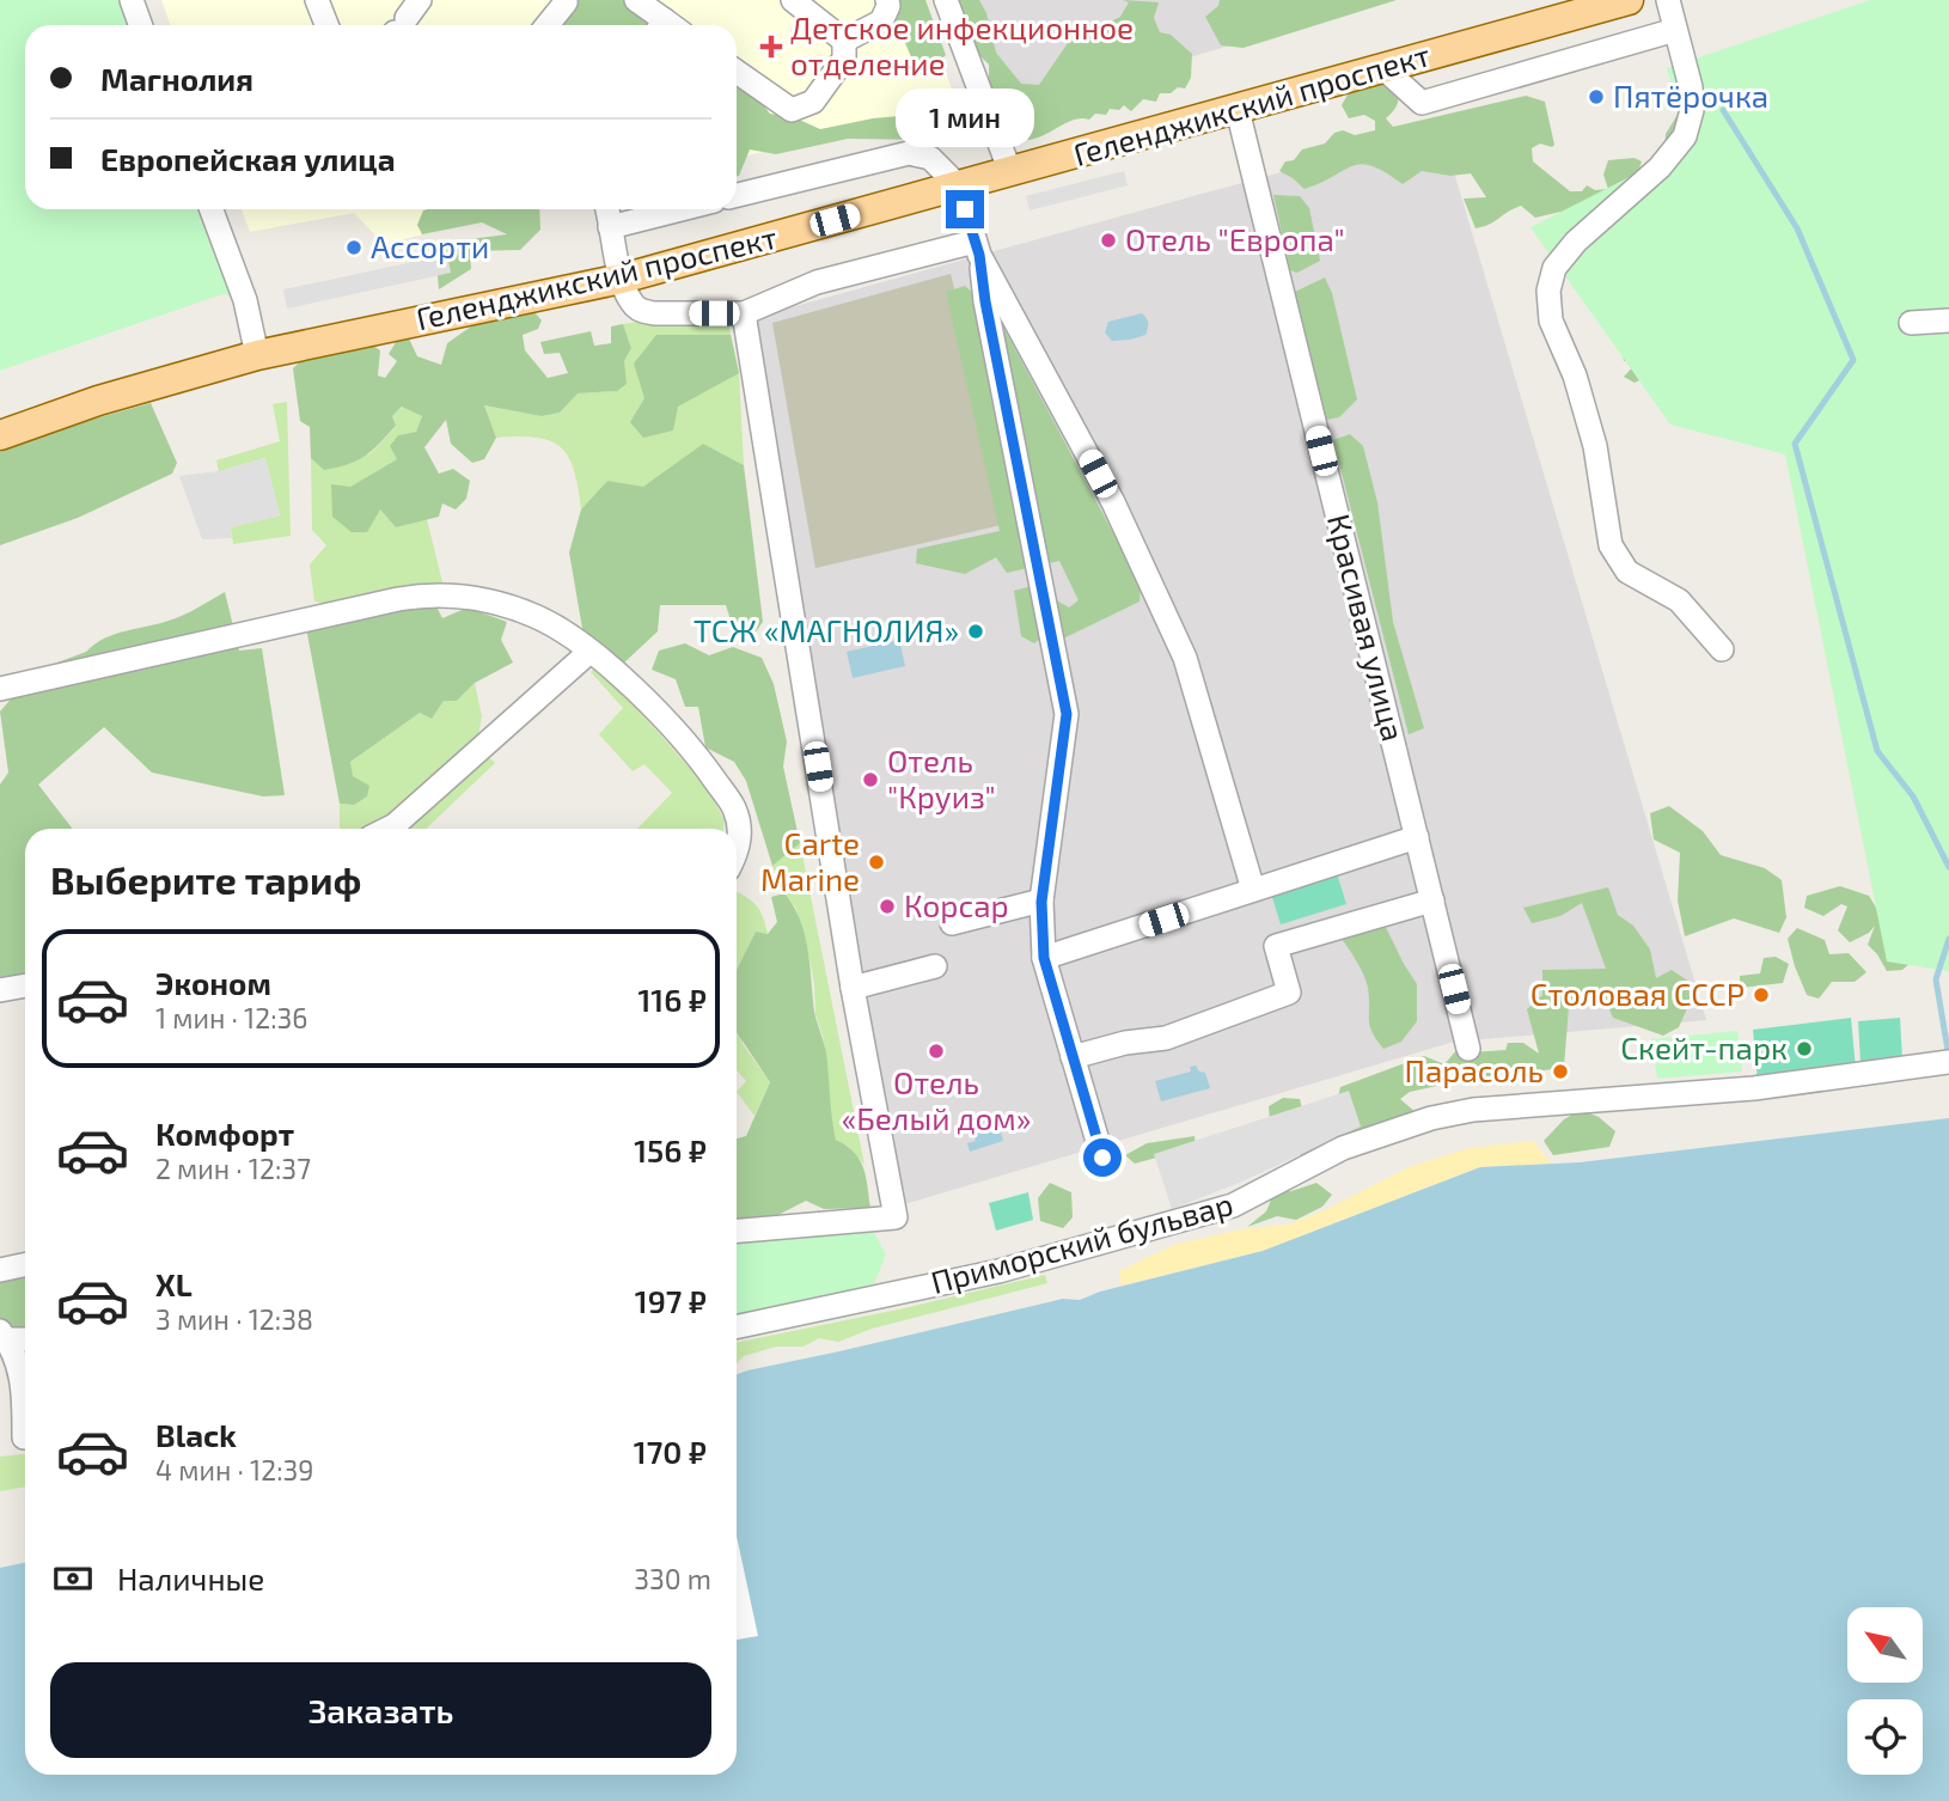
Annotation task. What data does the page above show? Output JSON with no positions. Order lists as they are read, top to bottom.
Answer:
{
  "streets": {
    "main road": ["Геленджикский проспект"],
    "street": ["Красивая улица", "Приморский бульвар"]
  },
  "crossings": [
    ["Геленджикский проспект", "Красивая улица"]
  ],
  "places": {
    "health": ["Детское инфекционное отделение"],
    "other": [
      "Пятёрочка",
      "Отель \"Европа\"",
      "Ассорти",
      "ТСЖ «МАГНОЛИЯ»",
      "Отель \"Круиз\"",
      "Carte Marine",
      "Корсар",
      "Столовая СССР",
      "Скейт-парк",
      "Отель «Белый дом»",
      "Парасоль"
    ]
  },
  "north": "top left",
  "page": {
    "banner": ["Магнолия", "Европейская улица"],
    "bubble": "1 мин",
    "heading": "Выберите тариф",
    "list": [
      {
        "name": "Эконом",
        "note": "1 мин · 12:36",
        "value": "116 ₽"
      },
      {
        "name": "Комфорт",
        "note": "2 мин · 12:37",
        "value": "156 ₽"
      },
      {
        "name": "XL",
        "note": "3 мин · 12:38",
        "value": "197 ₽"
      },
      {
        "name": "Black",
        "note": "4 мин · 12:39",
        "value": "170 ₽"
      }
    ],
    "pay": ["Наличные", "330 m"],
    "buttons": "Заказать"
  }
}
